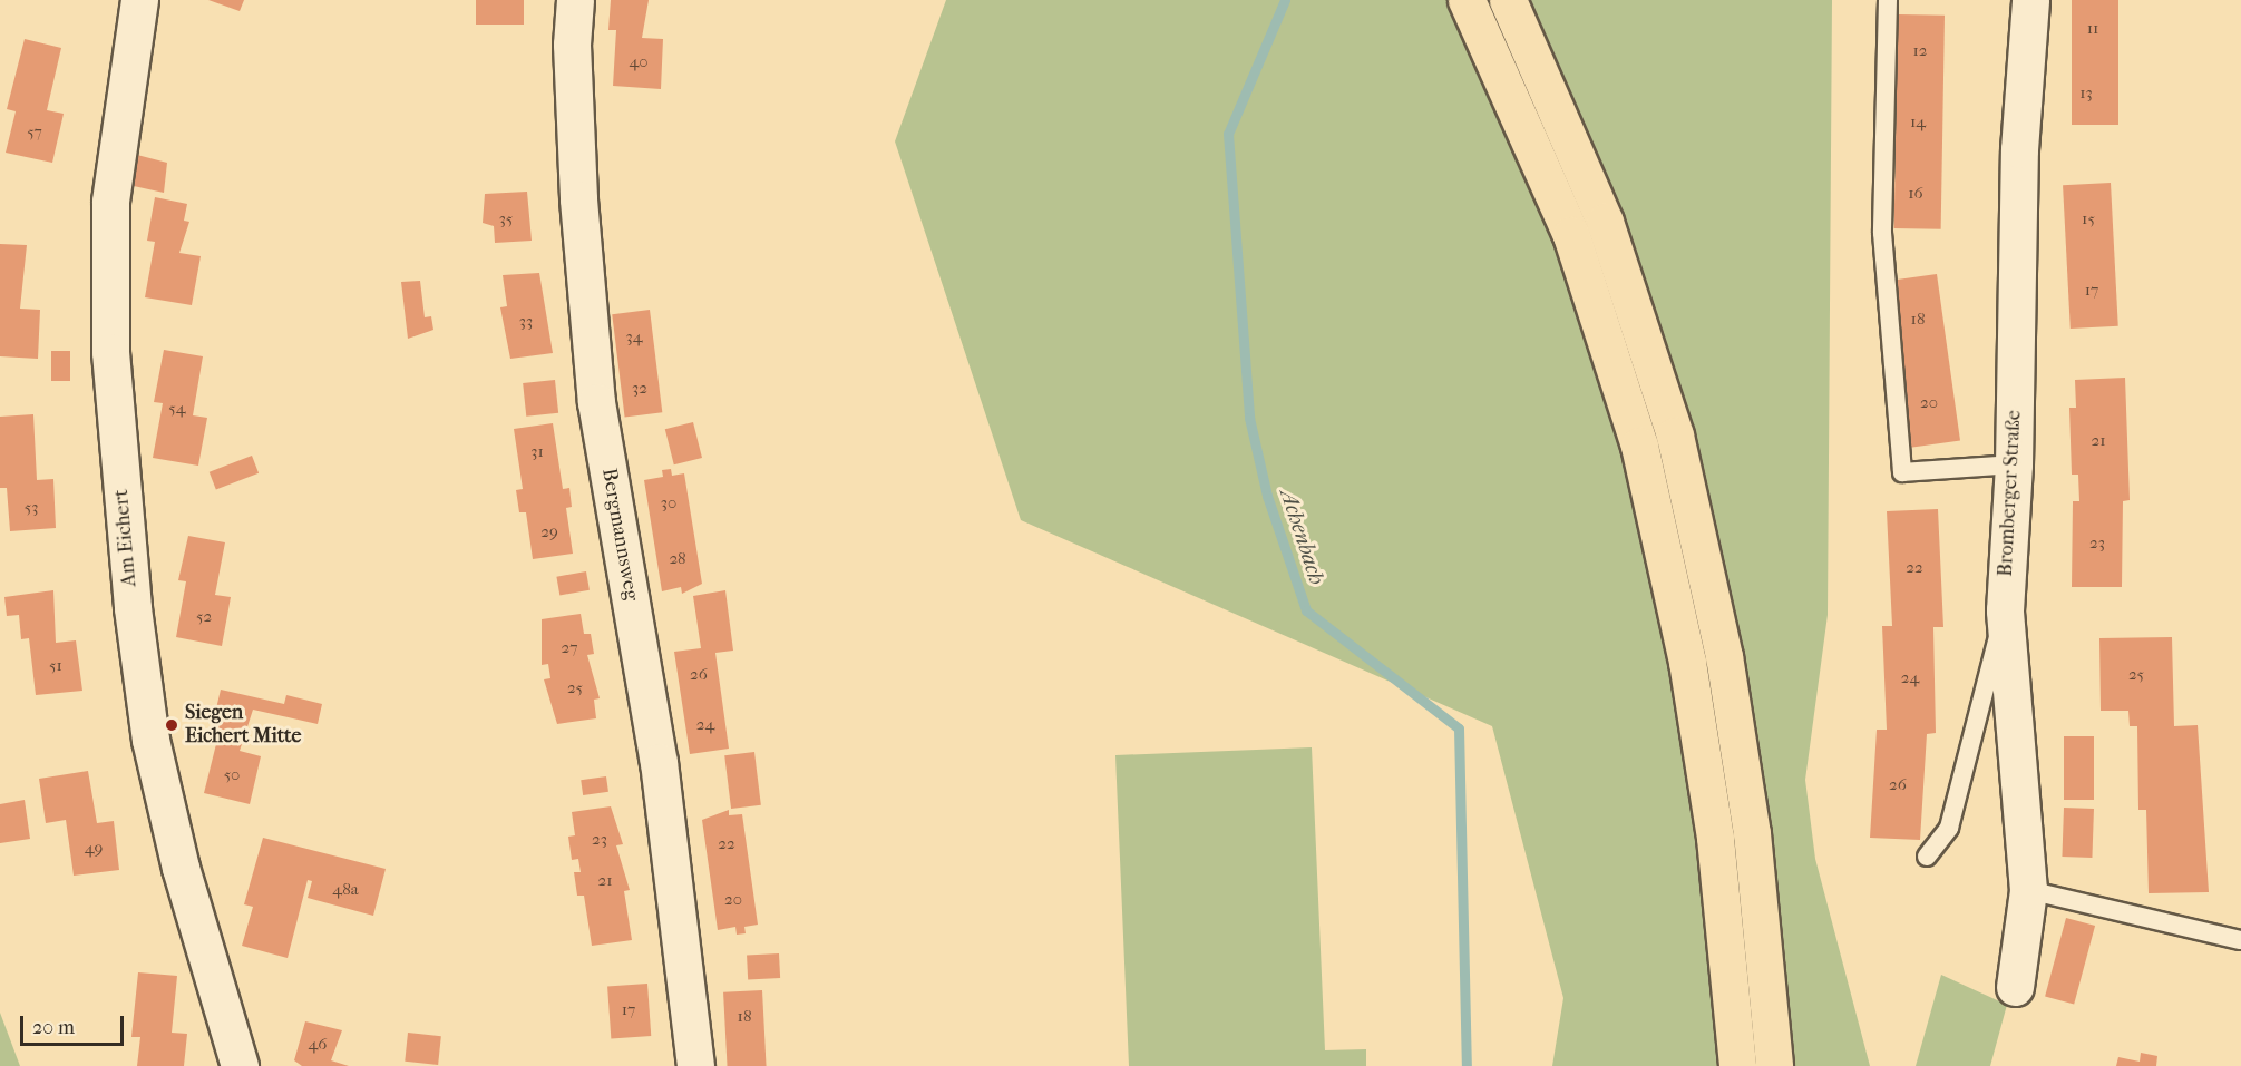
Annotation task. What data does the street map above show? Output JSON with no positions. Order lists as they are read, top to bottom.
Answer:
{
  "streets": {
    "street": ["Bromberger Straße", "Bergmannsweg", "Am Eichert"]
  },
  "water": ["Achenbach"],
  "places": ["Siegen Eichert Mitte"],
  "house_numbers": [
    "11",
    "12",
    "40",
    "13",
    "14",
    "57",
    "16",
    "35",
    "15",
    "17",
    "18",
    "33",
    "34",
    "32",
    "20",
    "54",
    "21",
    "31",
    "30",
    "53",
    "29",
    "23",
    "28",
    "22",
    "52",
    "27",
    "51",
    "26",
    "25",
    "24",
    "25",
    "24",
    "50",
    "26",
    "23",
    "22",
    "49",
    "21",
    "48a",
    "20",
    "17",
    "18",
    "46"
  ],
  "scale_bar": "20 m"
}
